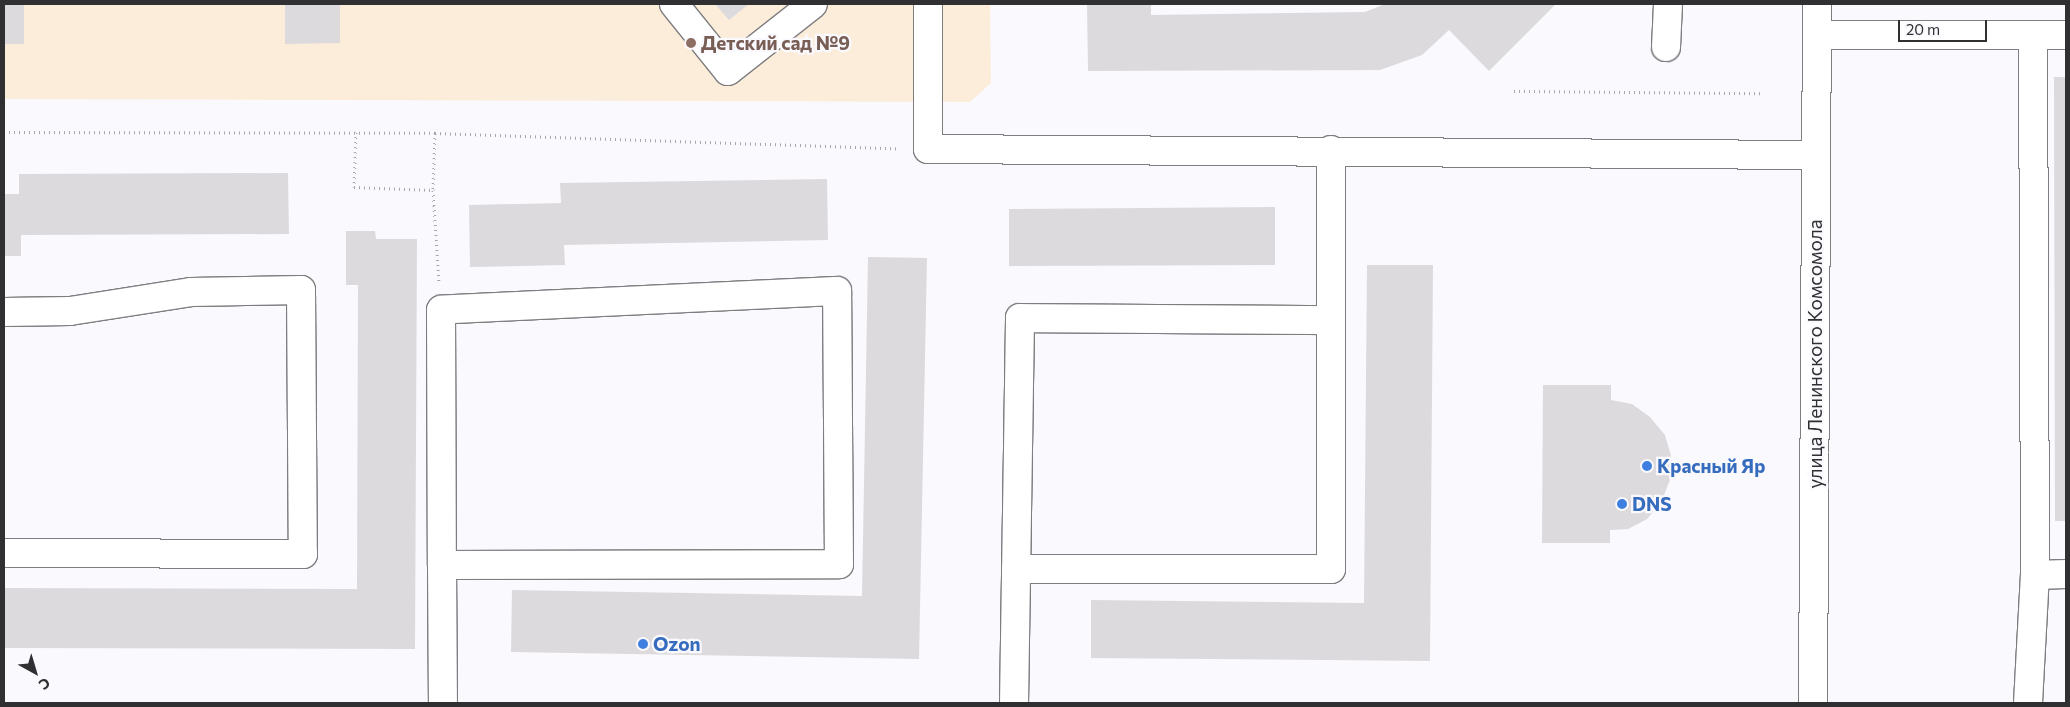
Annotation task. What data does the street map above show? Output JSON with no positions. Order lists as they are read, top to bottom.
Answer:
{
  "streets": {
    "main road": ["улица Ленинского Комсомола"]
  },
  "places": [
    "Детский сад №9",
    "Красный Яр",
    "DNS",
    "Ozon"
  ],
  "scale_bar": "20 m",
  "north": "bottom right"
}
